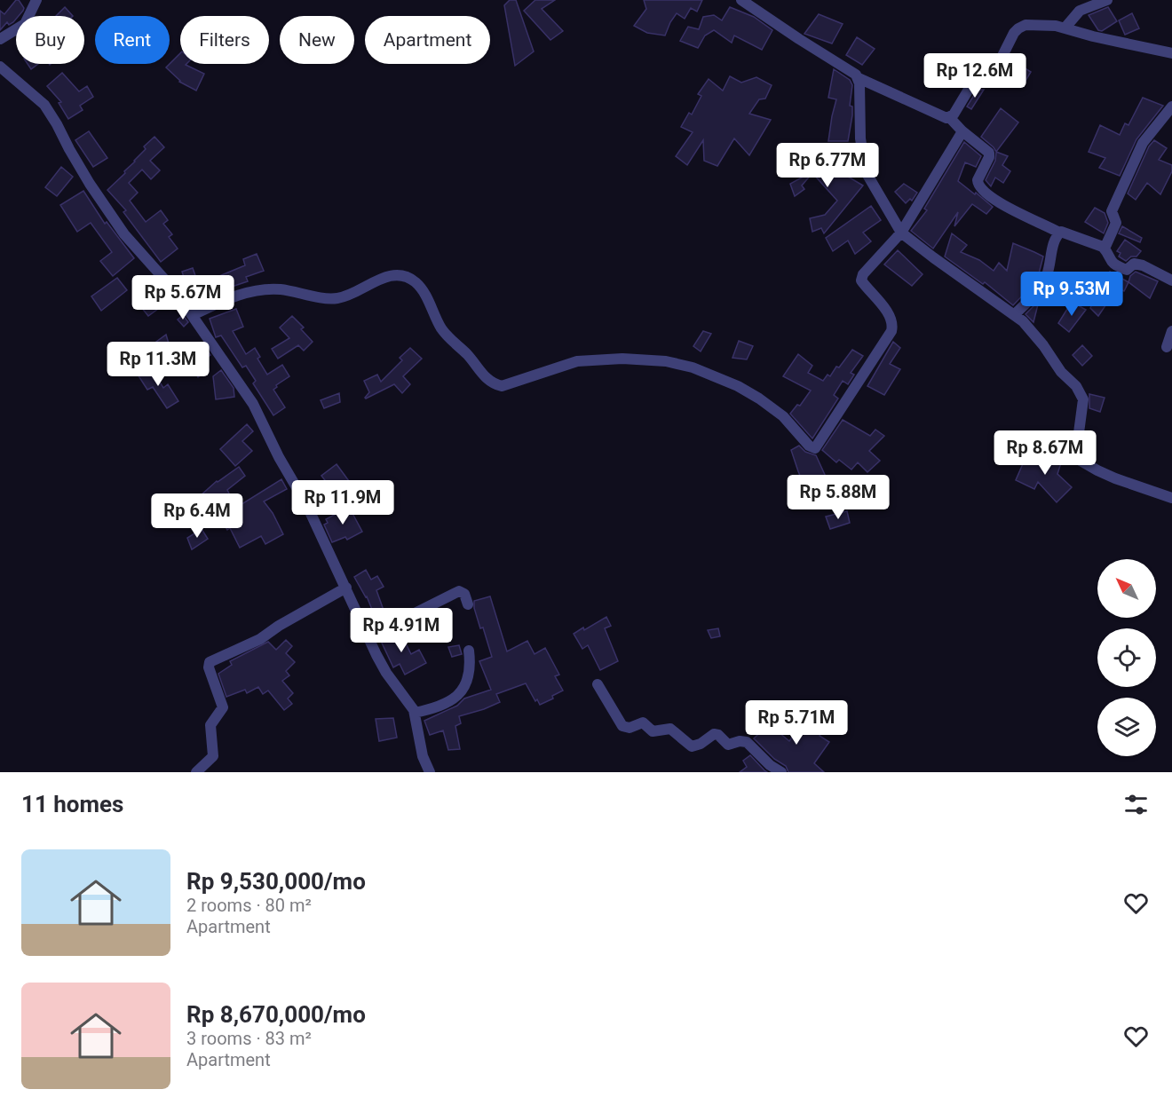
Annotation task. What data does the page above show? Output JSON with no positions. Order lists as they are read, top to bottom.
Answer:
{
  "north": "top left",
  "page": {
    "chip": [
      "Buy",
      "Rent",
      "Filters",
      "New",
      "Apartment"
    ],
    "price": [
      "Rp 12.6M",
      "Rp 6.77M",
      "Rp 9.53M",
      "Rp 5.67M",
      "Rp 11.3M",
      "Rp 8.67M",
      "Rp 5.88M",
      "Rp 11.9M",
      "Rp 6.4M",
      "Rp 4.91M",
      "Rp 5.71M"
    ],
    "heading": "11 homes",
    "list": [
      {
        "name": "Rp 9,530,000/mo",
        "note": "2 rooms · 80 m² · Apartment"
      },
      {
        "name": "Rp 8,670,000/mo",
        "note": "3 rooms · 83 m² · Apartment"
      }
    ]
  }
}
